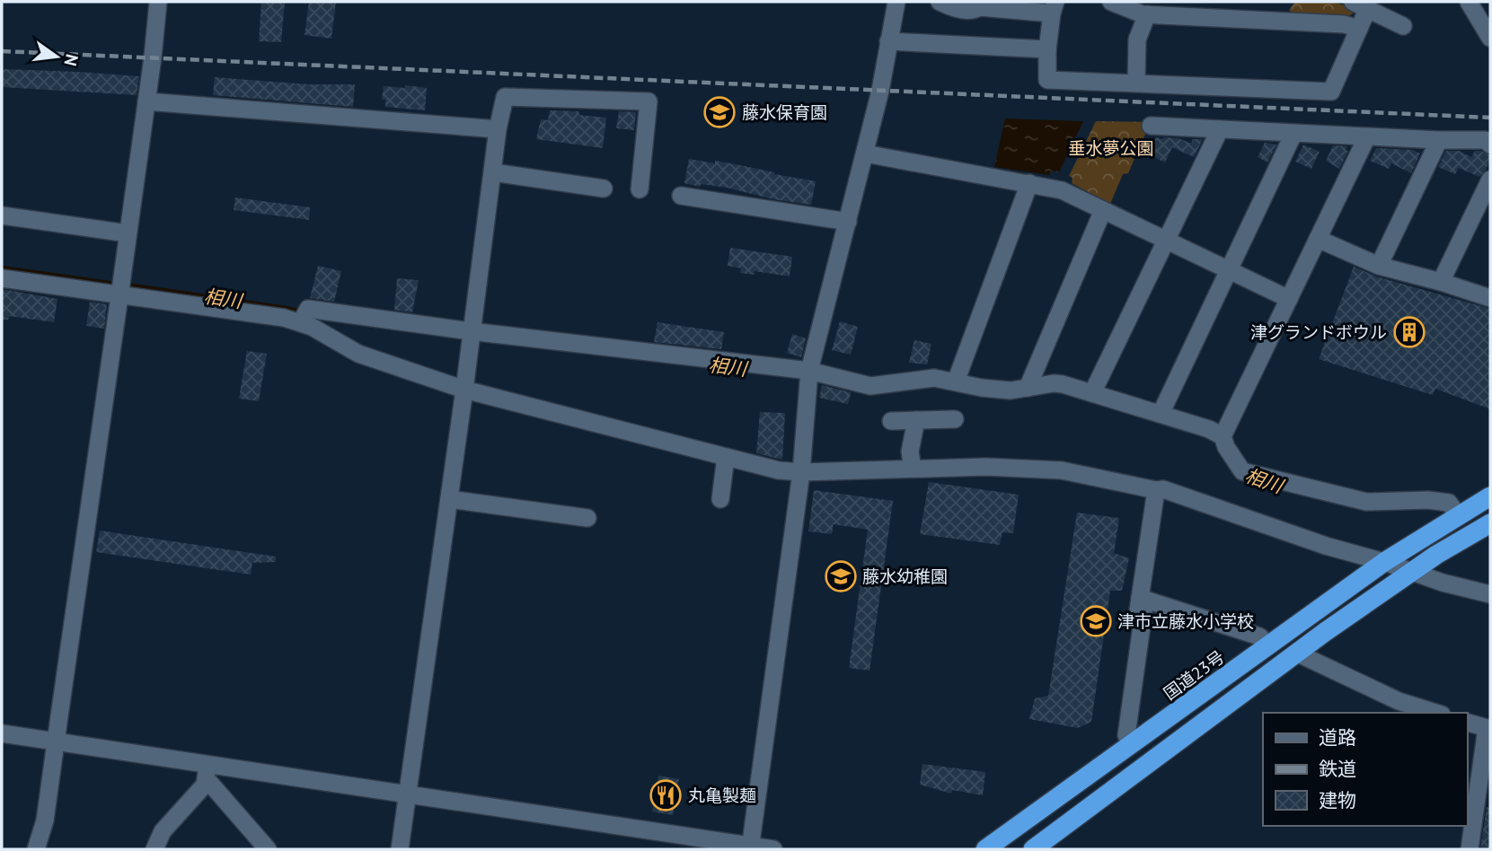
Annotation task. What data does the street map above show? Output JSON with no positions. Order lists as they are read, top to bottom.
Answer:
{
  "streets": {
    "highway": ["国道23号"]
  },
  "water": ["相川"],
  "parks": ["垂水夢公園"],
  "places": {
    "school or university": ["藤水保育園", "藤水幼稚園", "津市立藤水小学校"],
    "building": ["津グランドボウル"],
    "restaurant": ["丸亀製麺"]
  },
  "legend": ["道路", "鉄道", "建物"],
  "north": "right"
}
